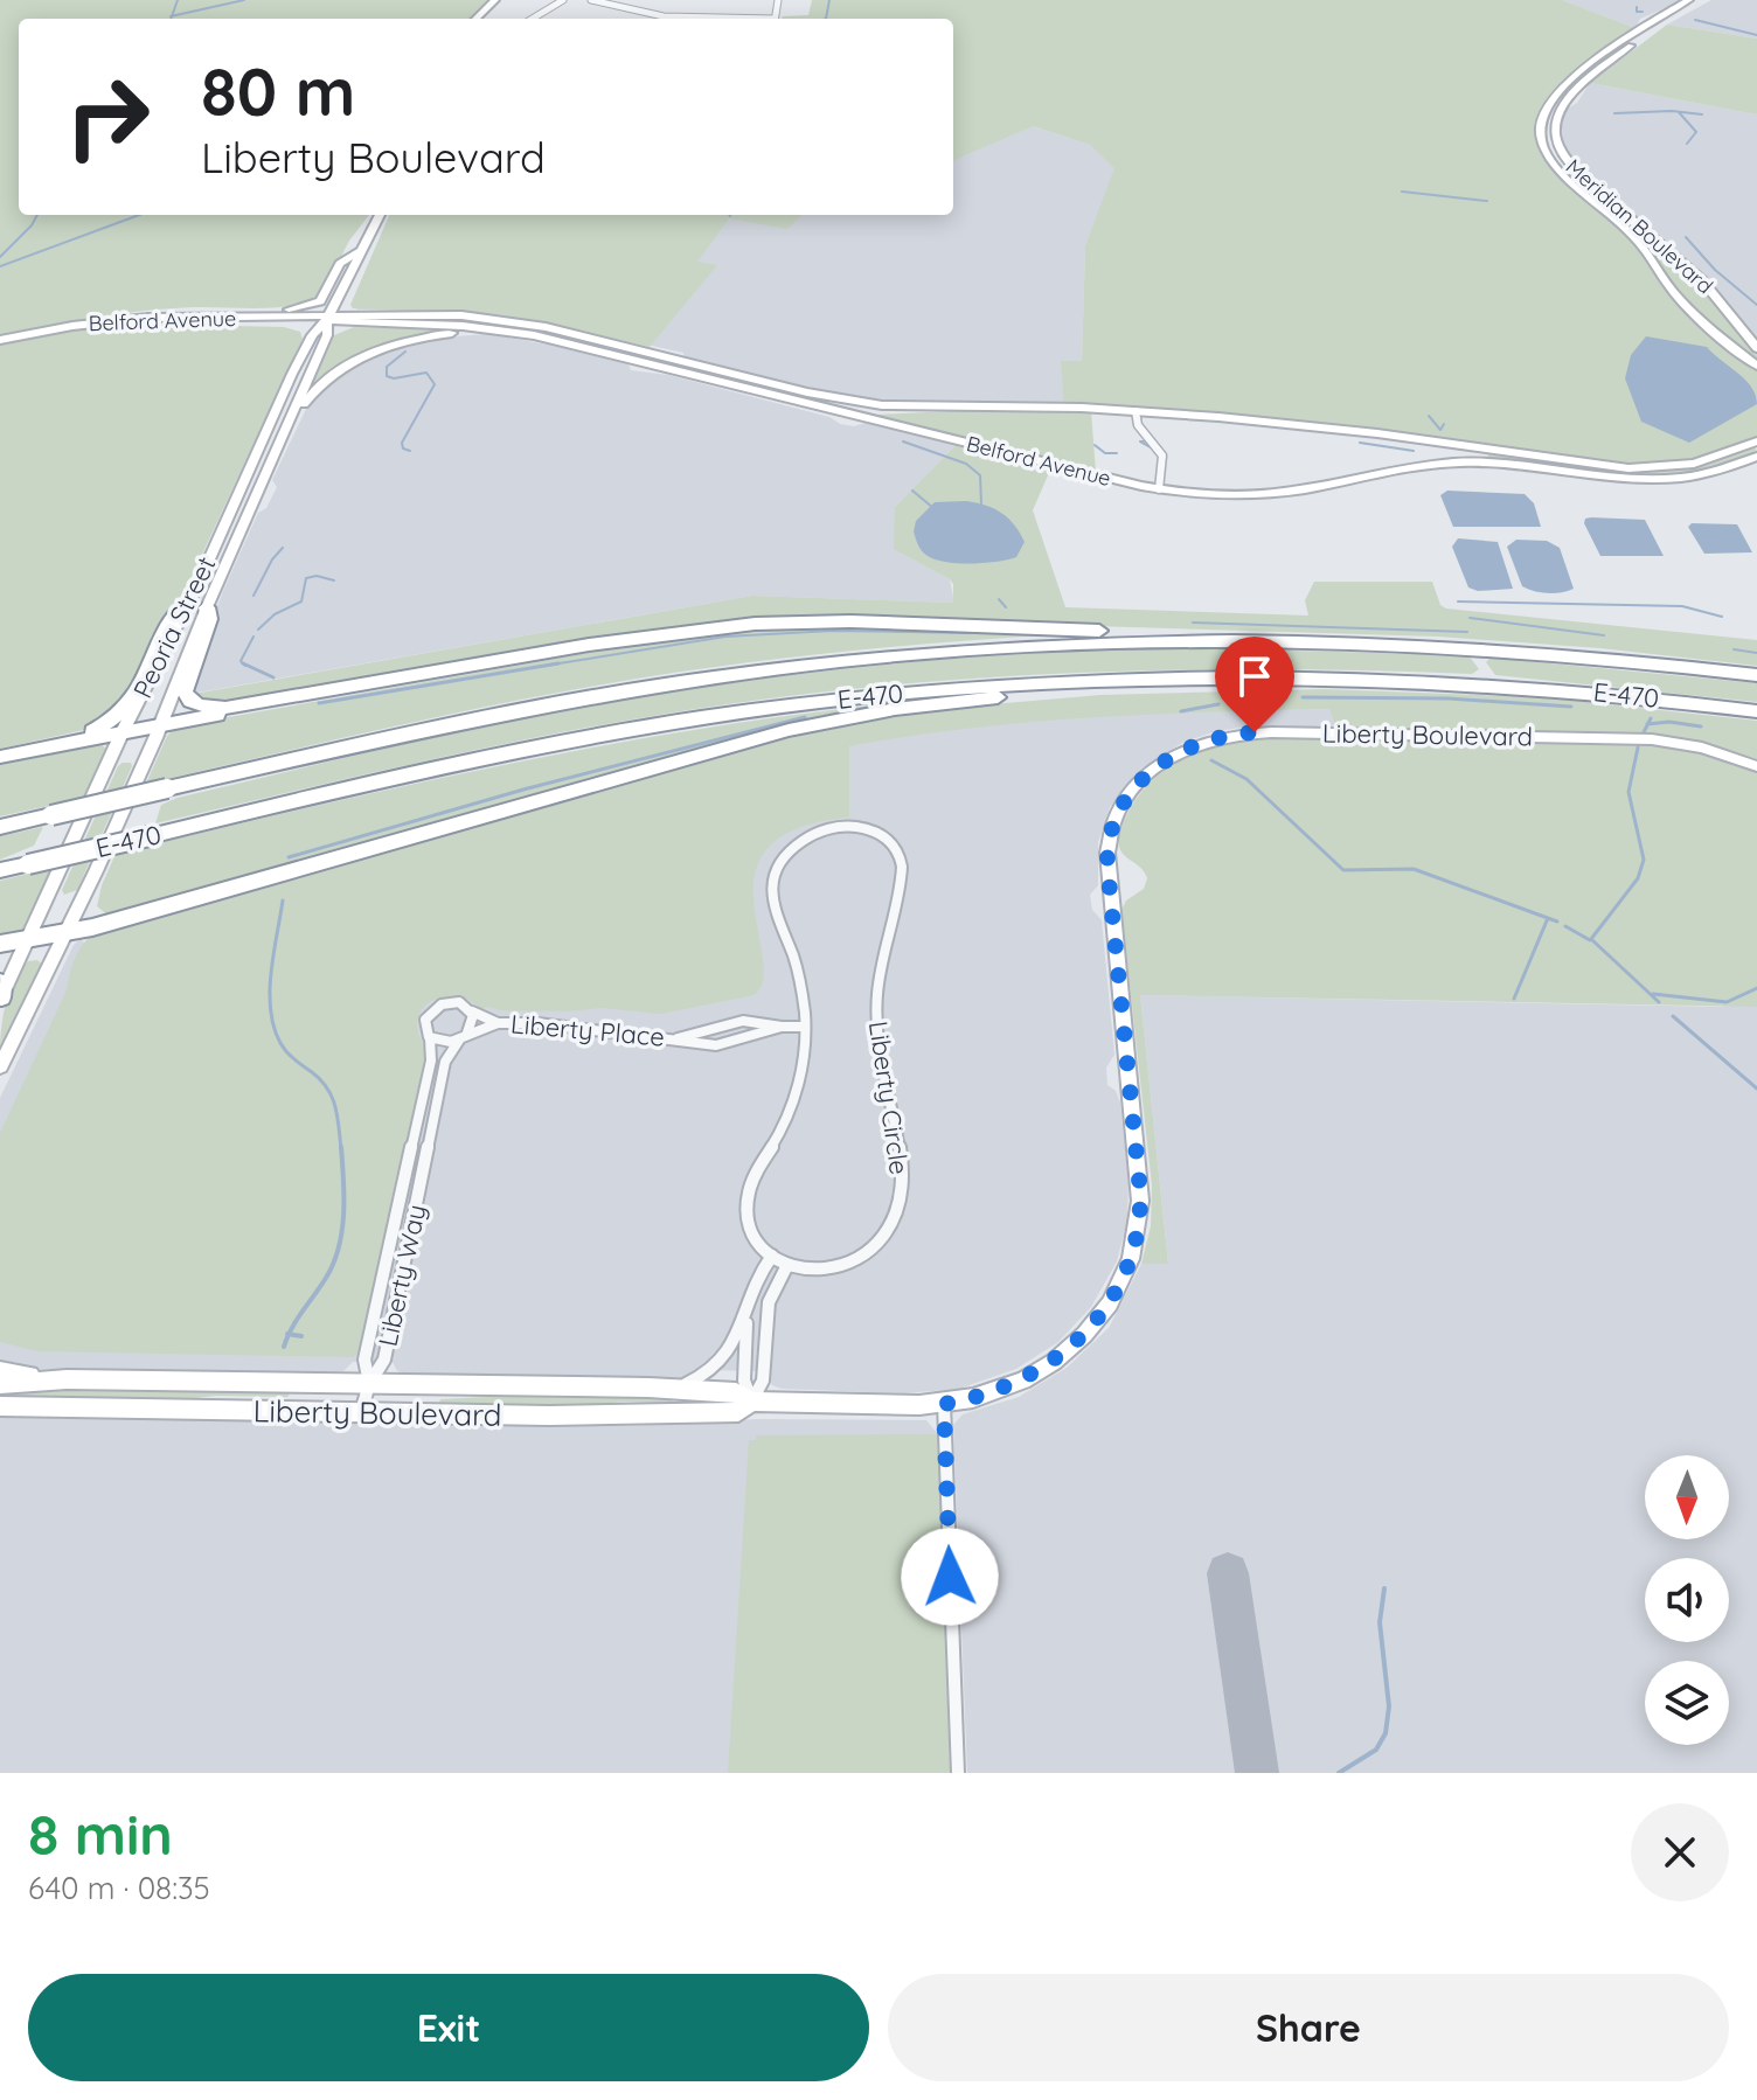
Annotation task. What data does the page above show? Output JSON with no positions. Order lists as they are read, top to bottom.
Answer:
{
  "streets": {
    "highway": ["E-470"],
    "main road": [
      "Meridian Boulevard",
      "Belford Avenue",
      "Peoria Street",
      "Liberty Boulevard"
    ],
    "street": ["Liberty Place", "Liberty Circle", "Liberty Way"]
  },
  "crossings": [
    ["Belford Avenue", "Peoria Street"],
    ["Liberty Boulevard", "Liberty Way"],
    ["Liberty Place", "Liberty Circle"],
    ["Liberty Place", "Liberty Way"]
  ],
  "north": "bottom",
  "page": {
    "turn": ["80 m", "Liberty Boulevard"],
    "heading": ["8 min", "640 m · 08:35"],
    "buttons": ["Exit", "Share"]
  }
}
